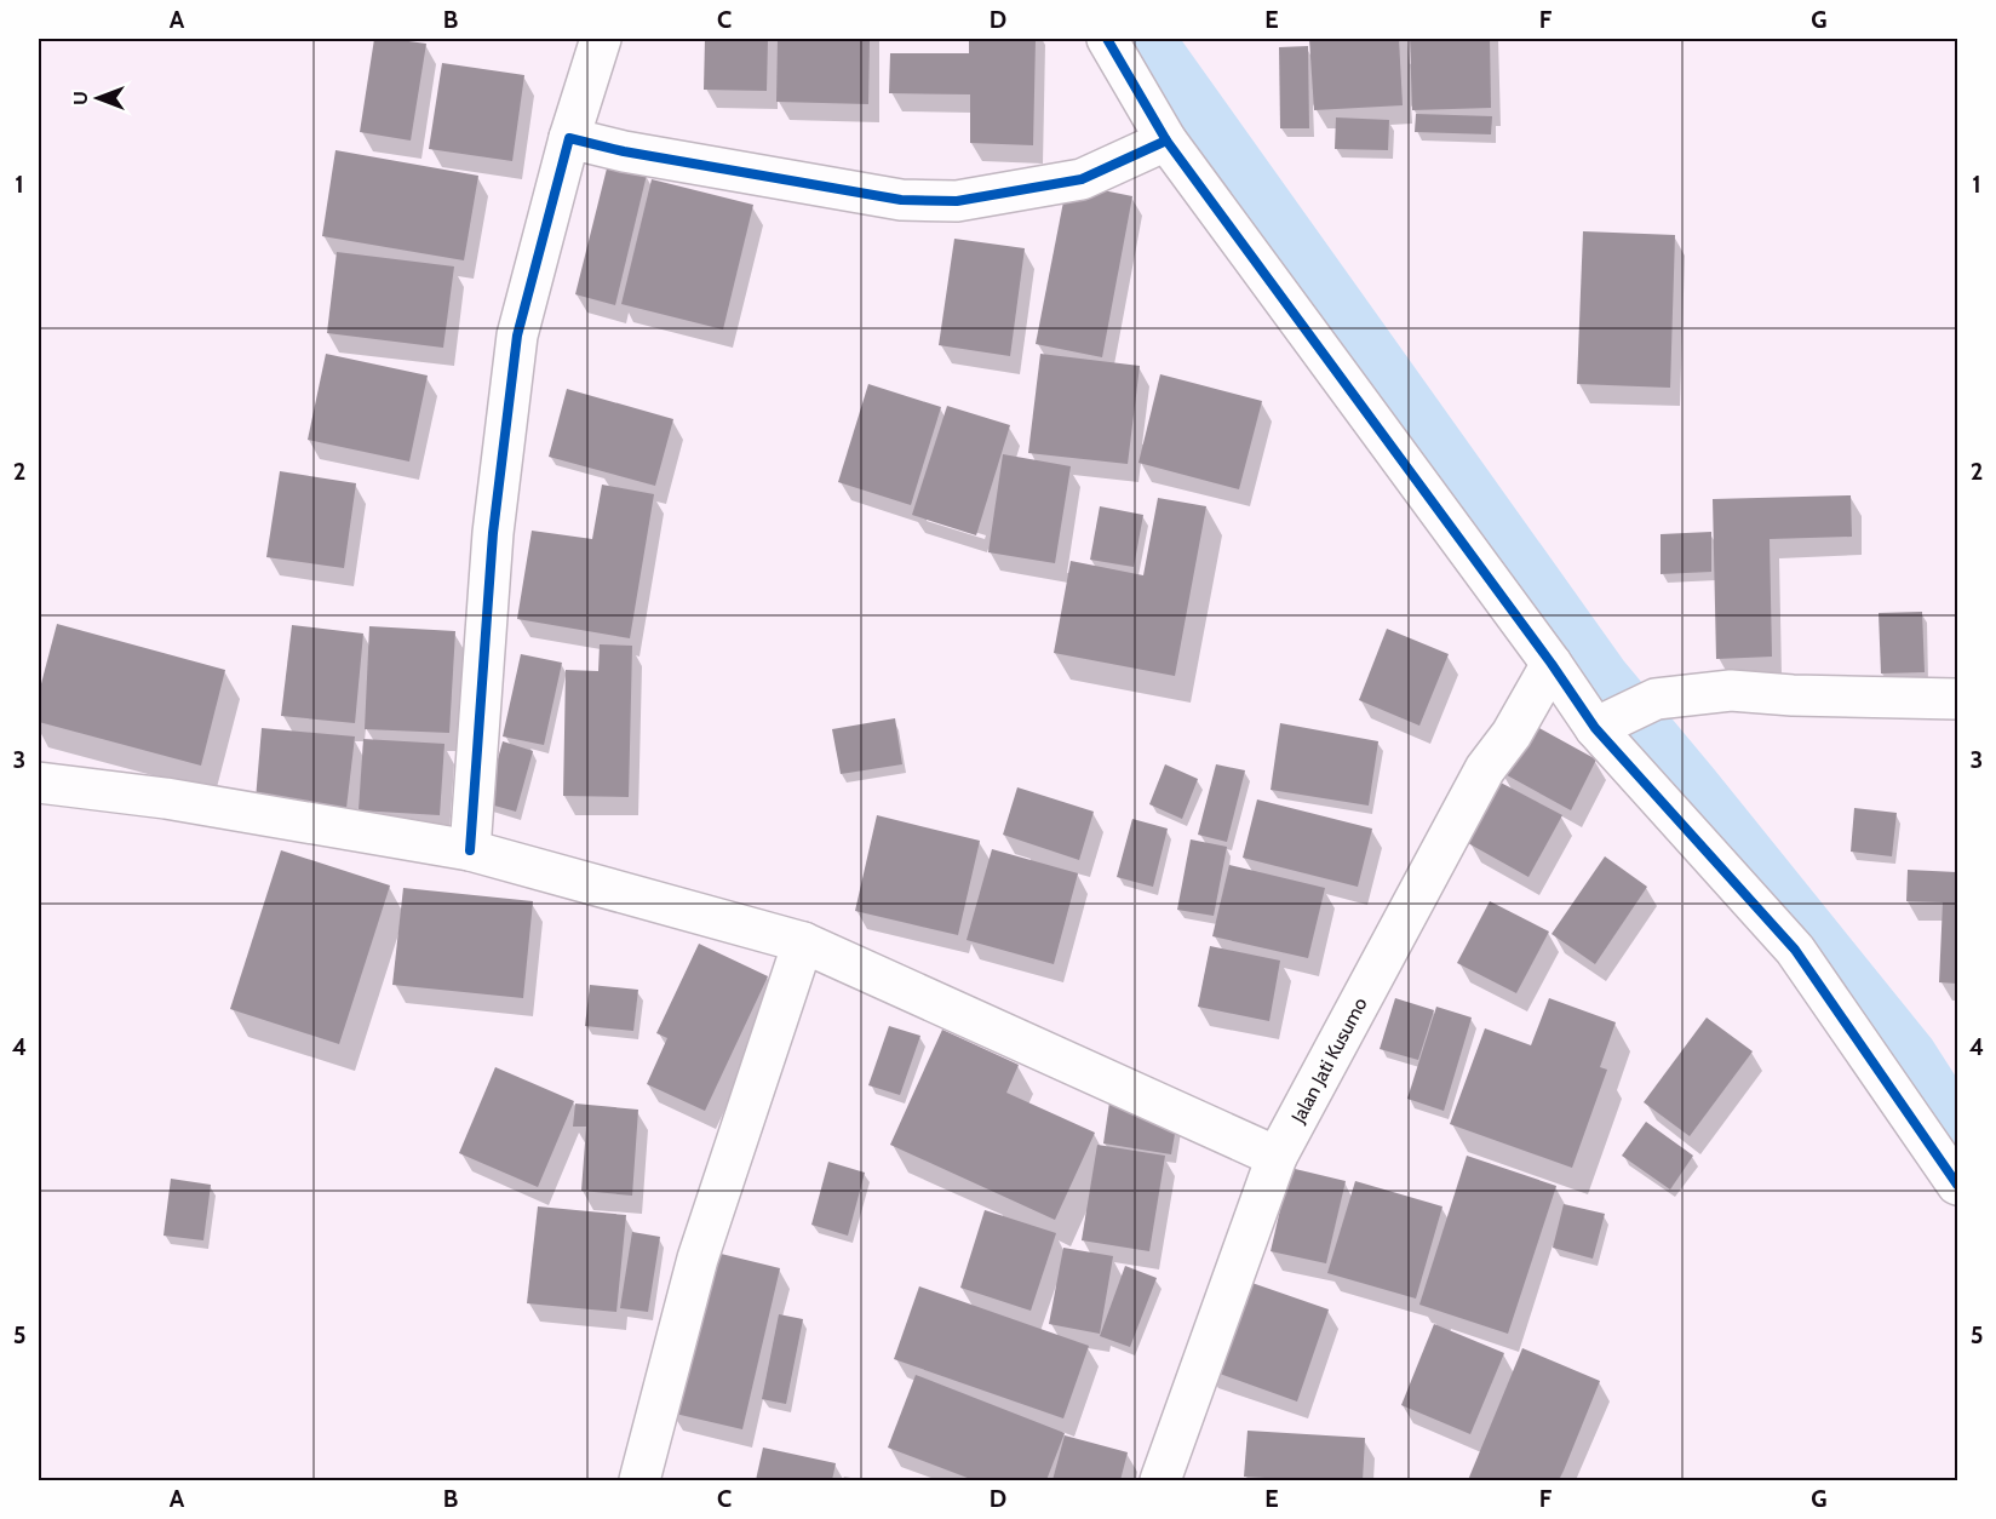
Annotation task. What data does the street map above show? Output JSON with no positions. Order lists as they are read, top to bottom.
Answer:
{
  "streets": {
    "street": ["Jalan Jati Kusumo"]
  },
  "north": "left",
  "grid": {
    "columns": [
      "A",
      "B",
      "C",
      "D",
      "E",
      "F",
      "G"
    ],
    "rows": [
      "1",
      "2",
      "3",
      "4",
      "5"
    ]
  }
}
